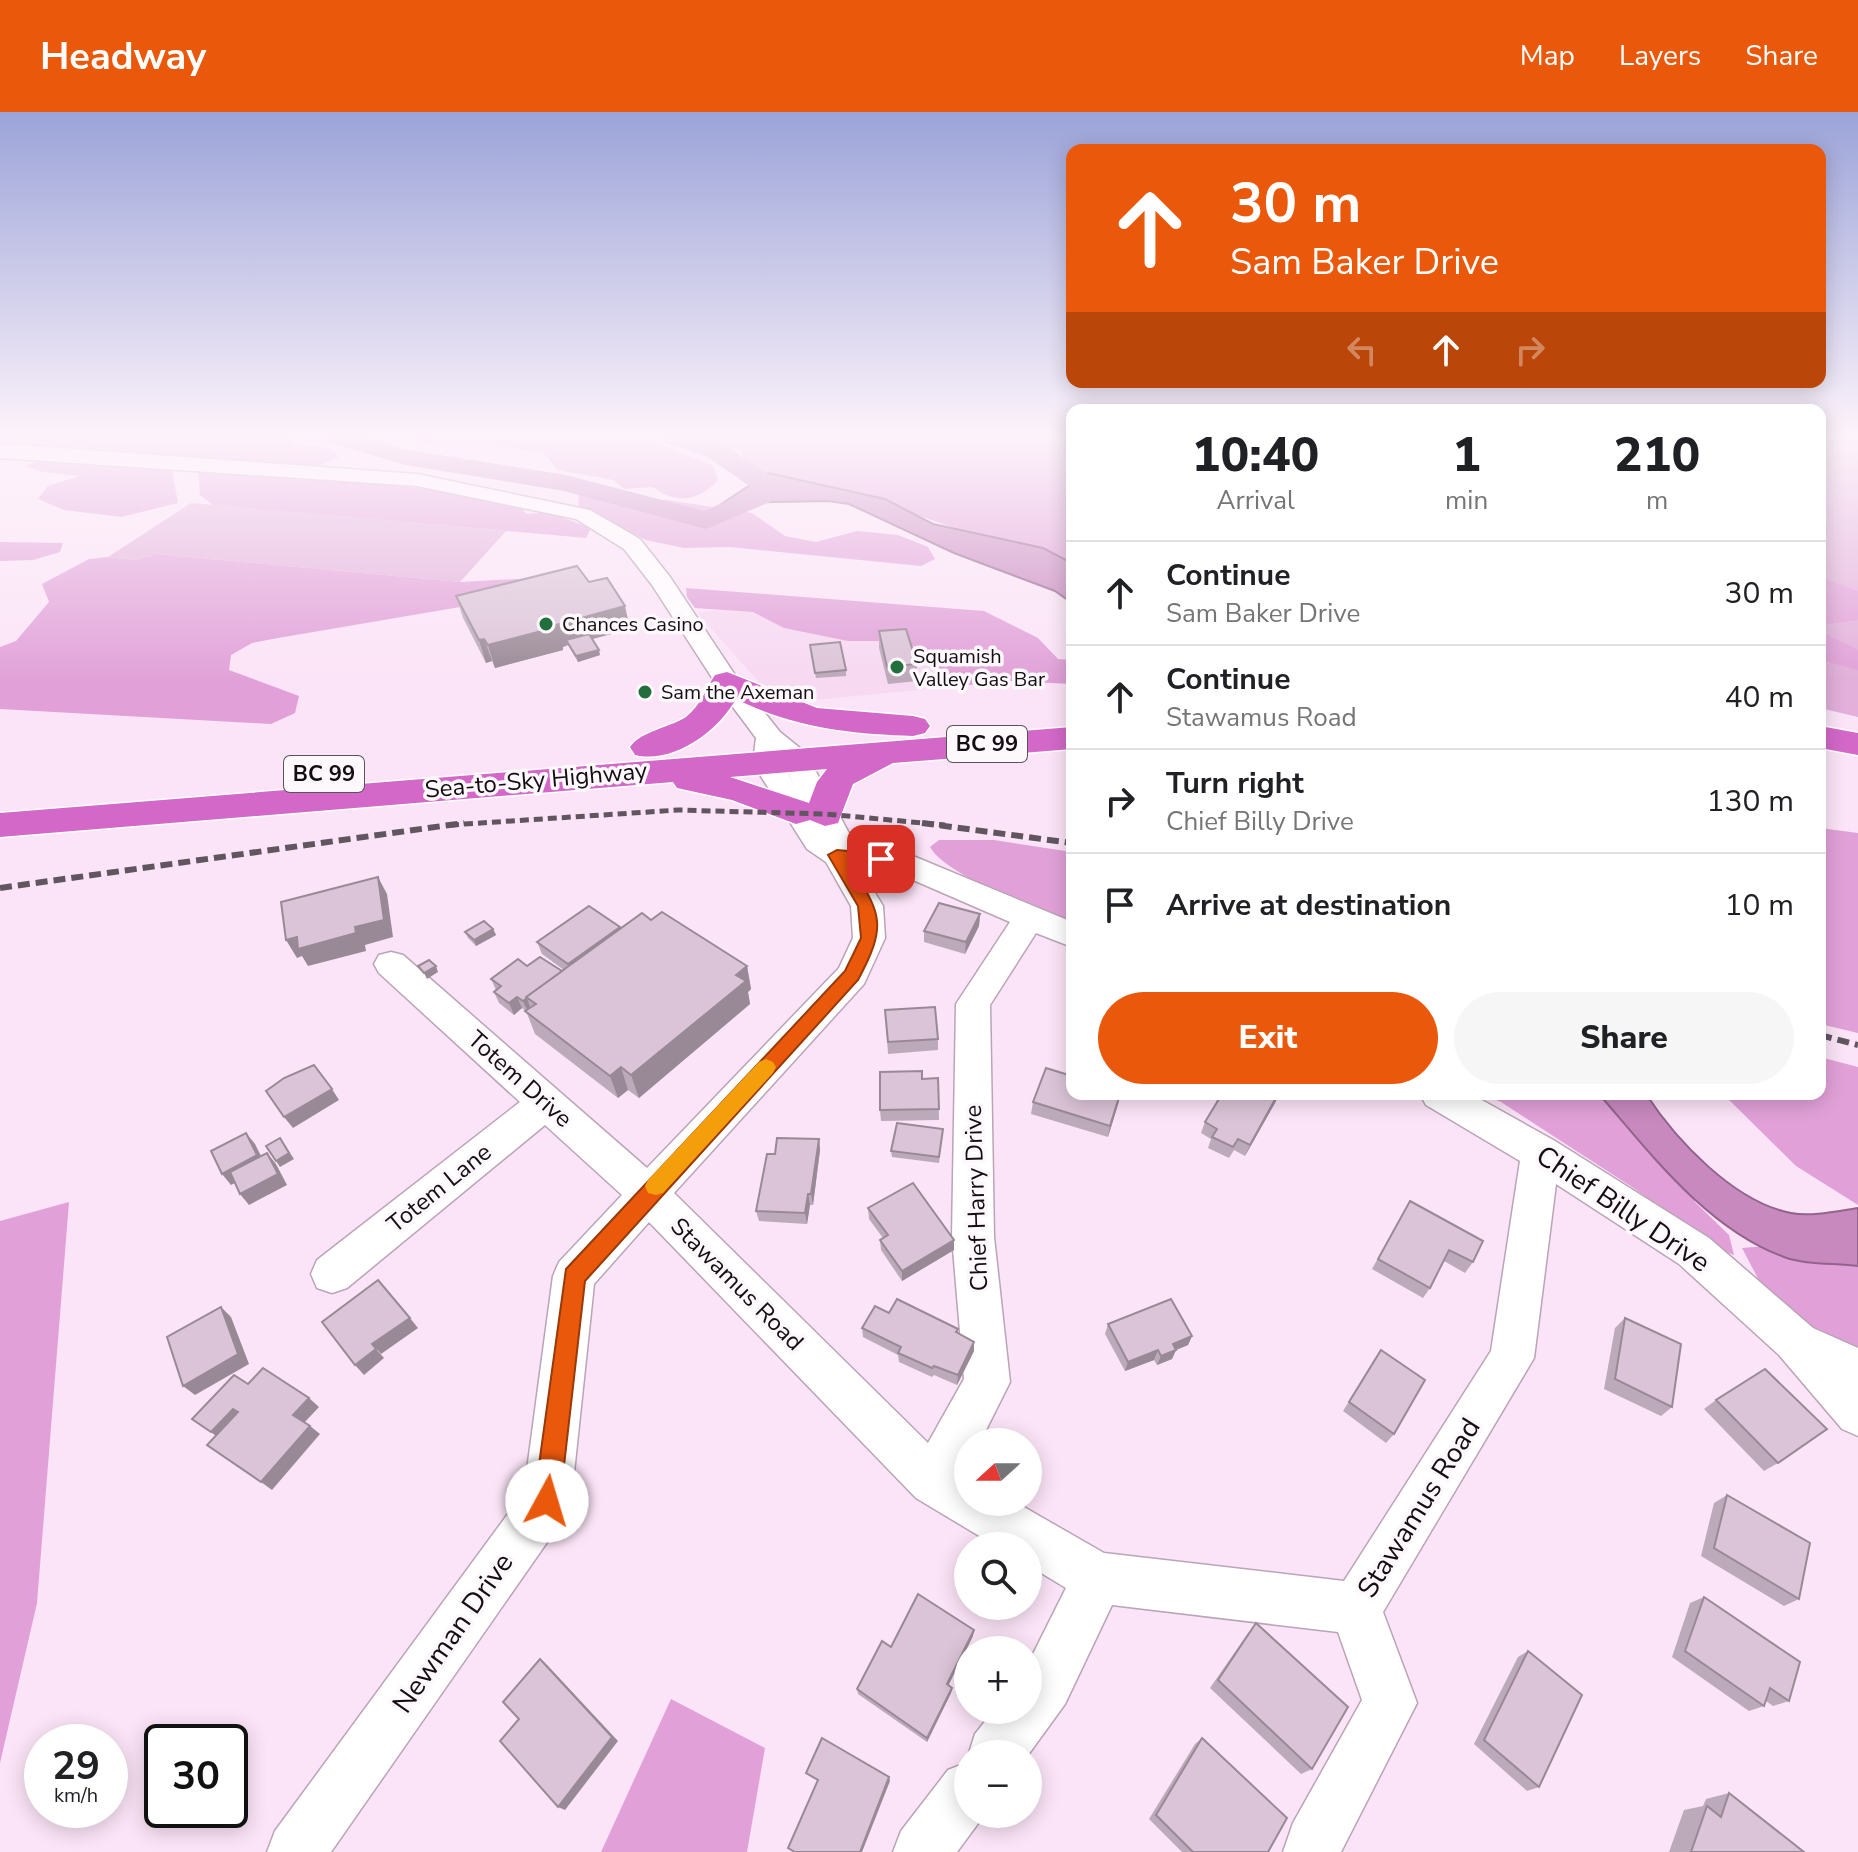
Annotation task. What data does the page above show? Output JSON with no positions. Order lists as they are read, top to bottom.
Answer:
{
  "streets": {
    "highway": ["BC 99", "Sea-to-Sky Highway"],
    "street": [
      "Totem Drive",
      "Totem Lane",
      "Chief Harry Drive",
      "Chief Billy Drive",
      "Stawamus Road",
      "Newman Drive"
    ]
  },
  "crossings": [
    ["Totem Drive", "Totem Lane"],
    ["Totem Drive", "Stawamus Road"],
    ["Totem Drive", "Newman Drive"],
    ["Chief Billy Drive", "Stawamus Road"],
    ["Stawamus Road", "Newman Drive"]
  ],
  "places": ["Chances Casino", "Squamish Valley Gas Bar", "Sam the Axeman"],
  "north": "left",
  "page": {
    "header": "Headway",
    "nav": ["Map", "Layers", "Share"],
    "turn": ["30 m", "Sam Baker Drive"],
    "eta": [
      "10:40",
      "Arrival",
      "1",
      "min",
      "210",
      "m"
    ],
    "list": [
      {
        "name": "Continue",
        "note": "Sam Baker Drive",
        "value": "30 m"
      },
      {
        "name": "Continue",
        "note": "Stawamus Road",
        "value": "40 m"
      },
      {
        "name": "Turn right",
        "note": "Chief Billy Drive",
        "value": "130 m"
      },
      {
        "name": "Arrive at destination",
        "value": "10 m"
      }
    ],
    "buttons": ["Exit", "Share"],
    "map_buttons": ["+", "−"],
    "speed": "29 km/h",
    "limit": "30"
  }
}
